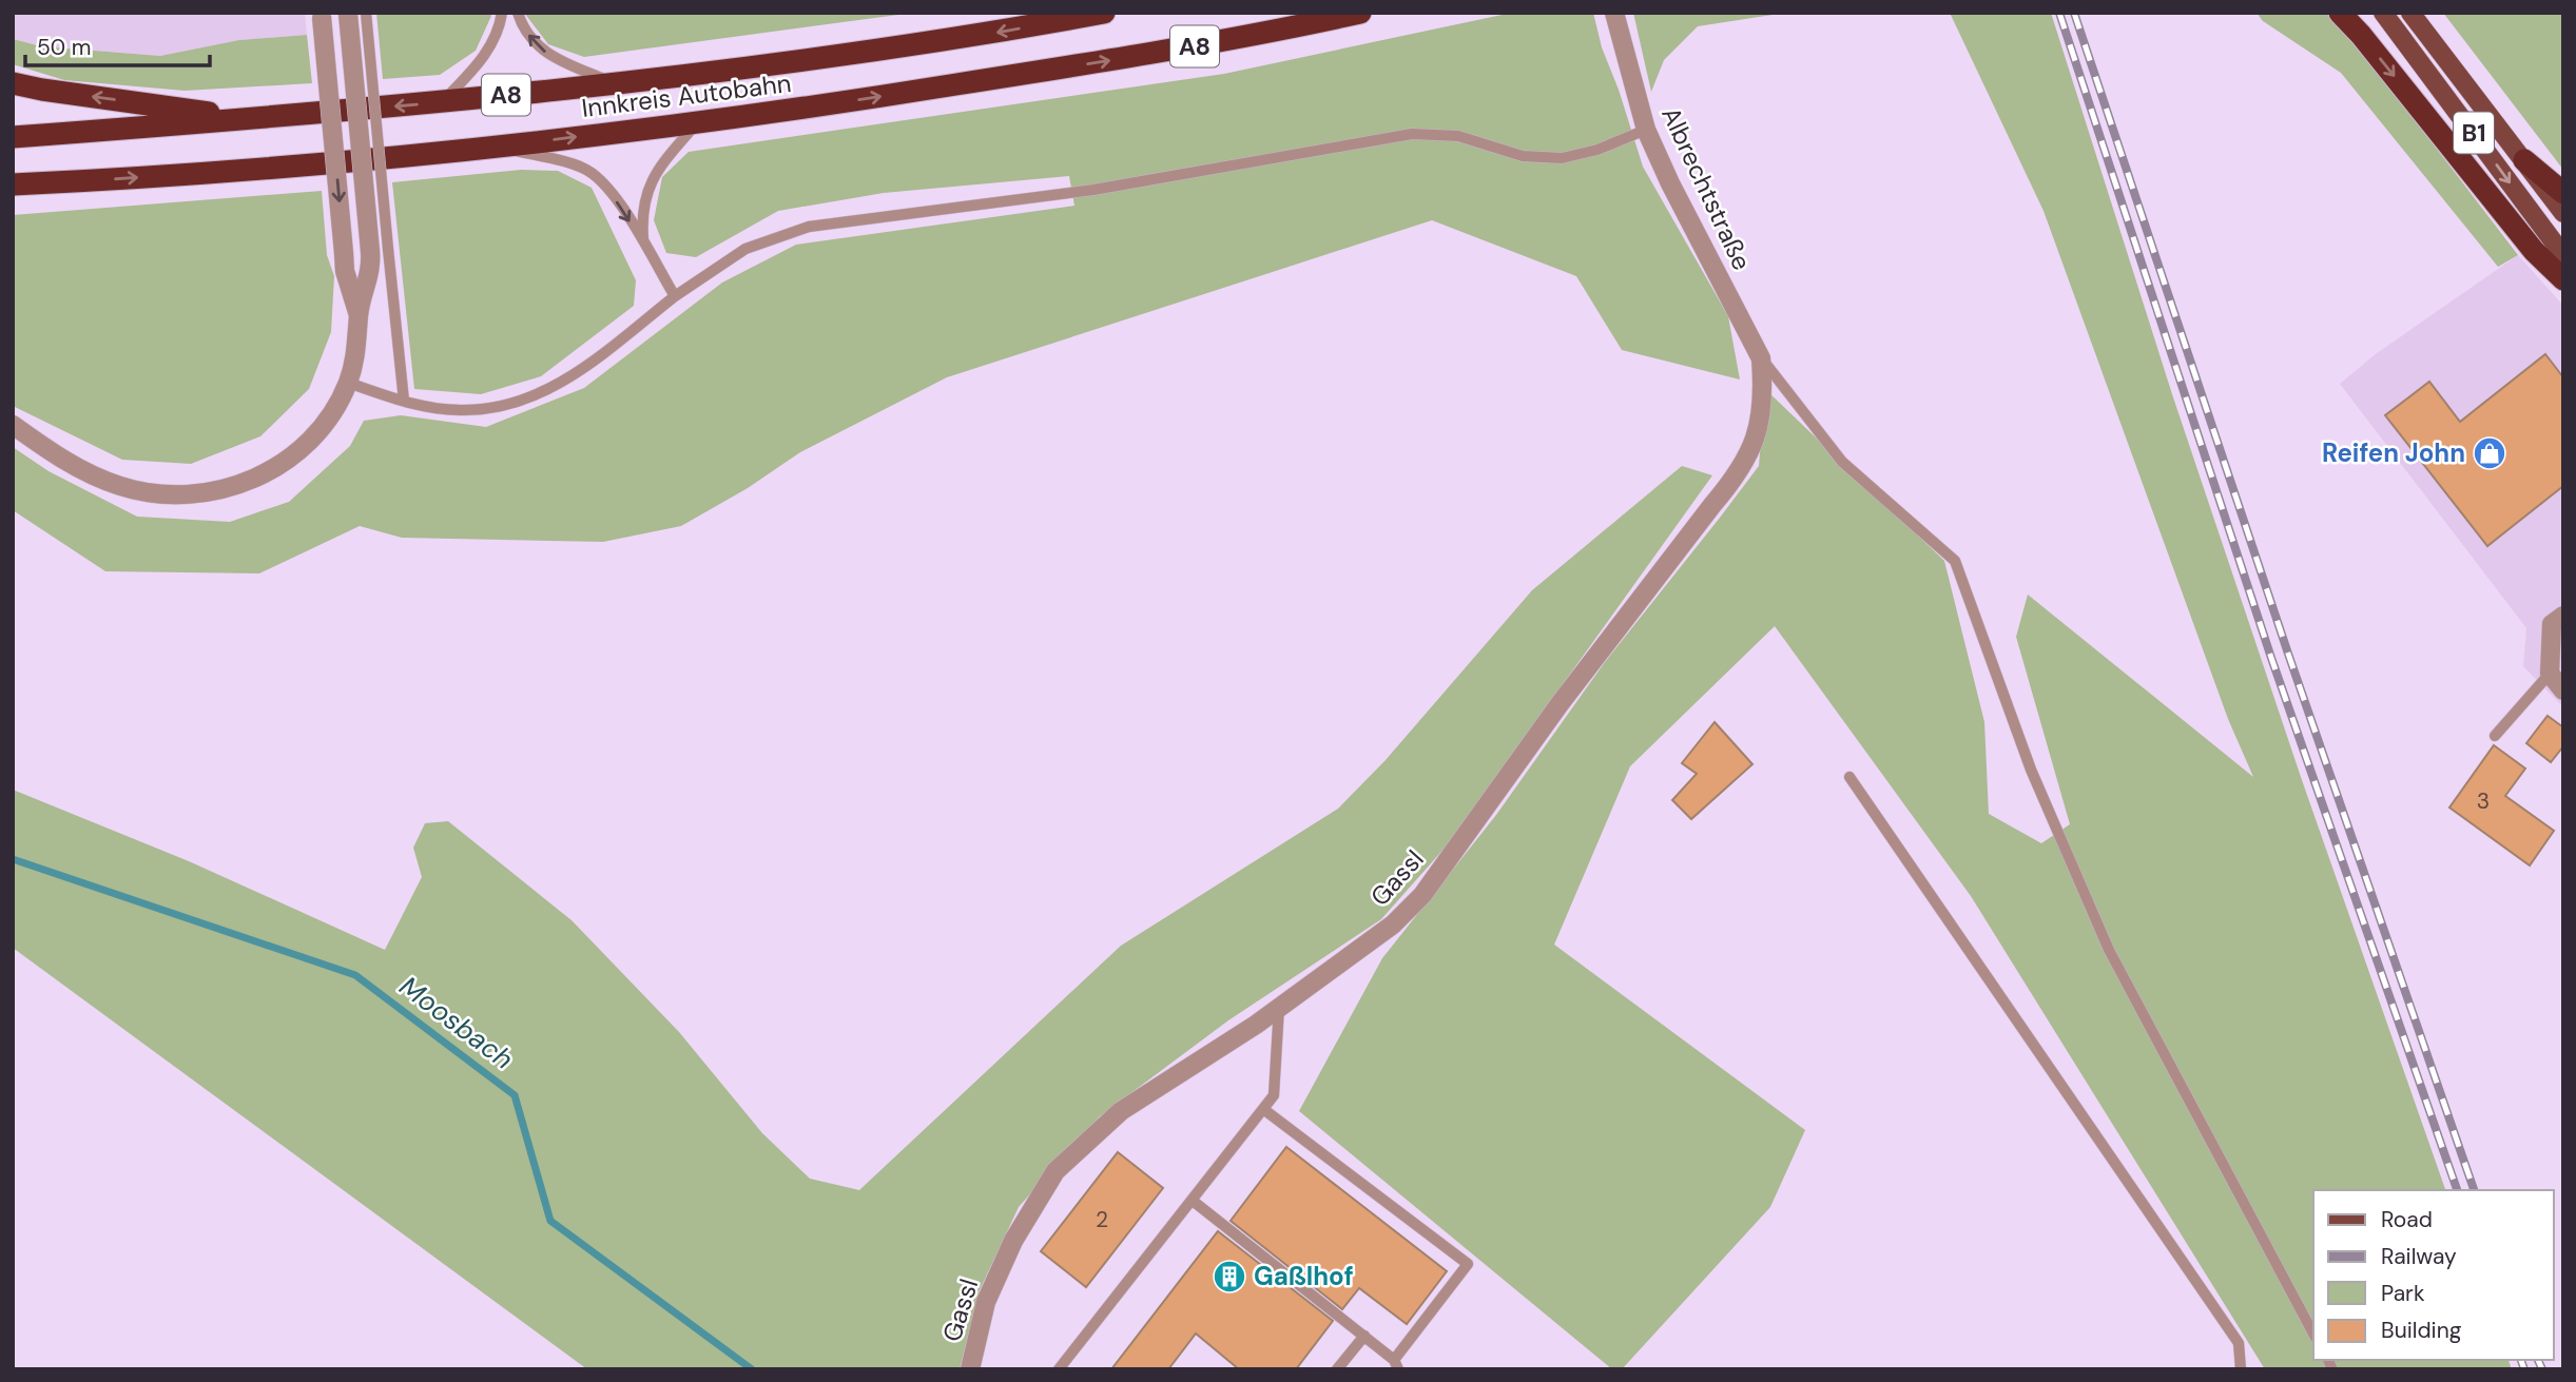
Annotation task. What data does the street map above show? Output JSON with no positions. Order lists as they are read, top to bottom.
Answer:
{
  "streets": {
    "highway": ["A8", "Innkreis Autobahn"],
    "main road": ["B1"],
    "street": ["Albrechtstraße", "Gassl"]
  },
  "crossings": [
    ["Albrechtstraße", "Gassl"]
  ],
  "water": ["Moosbach"],
  "places": {
    "shop": ["Reifen John"],
    "building": ["Gaßlhof"]
  },
  "house_numbers": ["3", "2"],
  "legend": [
    "Road",
    "Railway",
    "Park",
    "Building"
  ],
  "scale_bar": "50 m"
}
